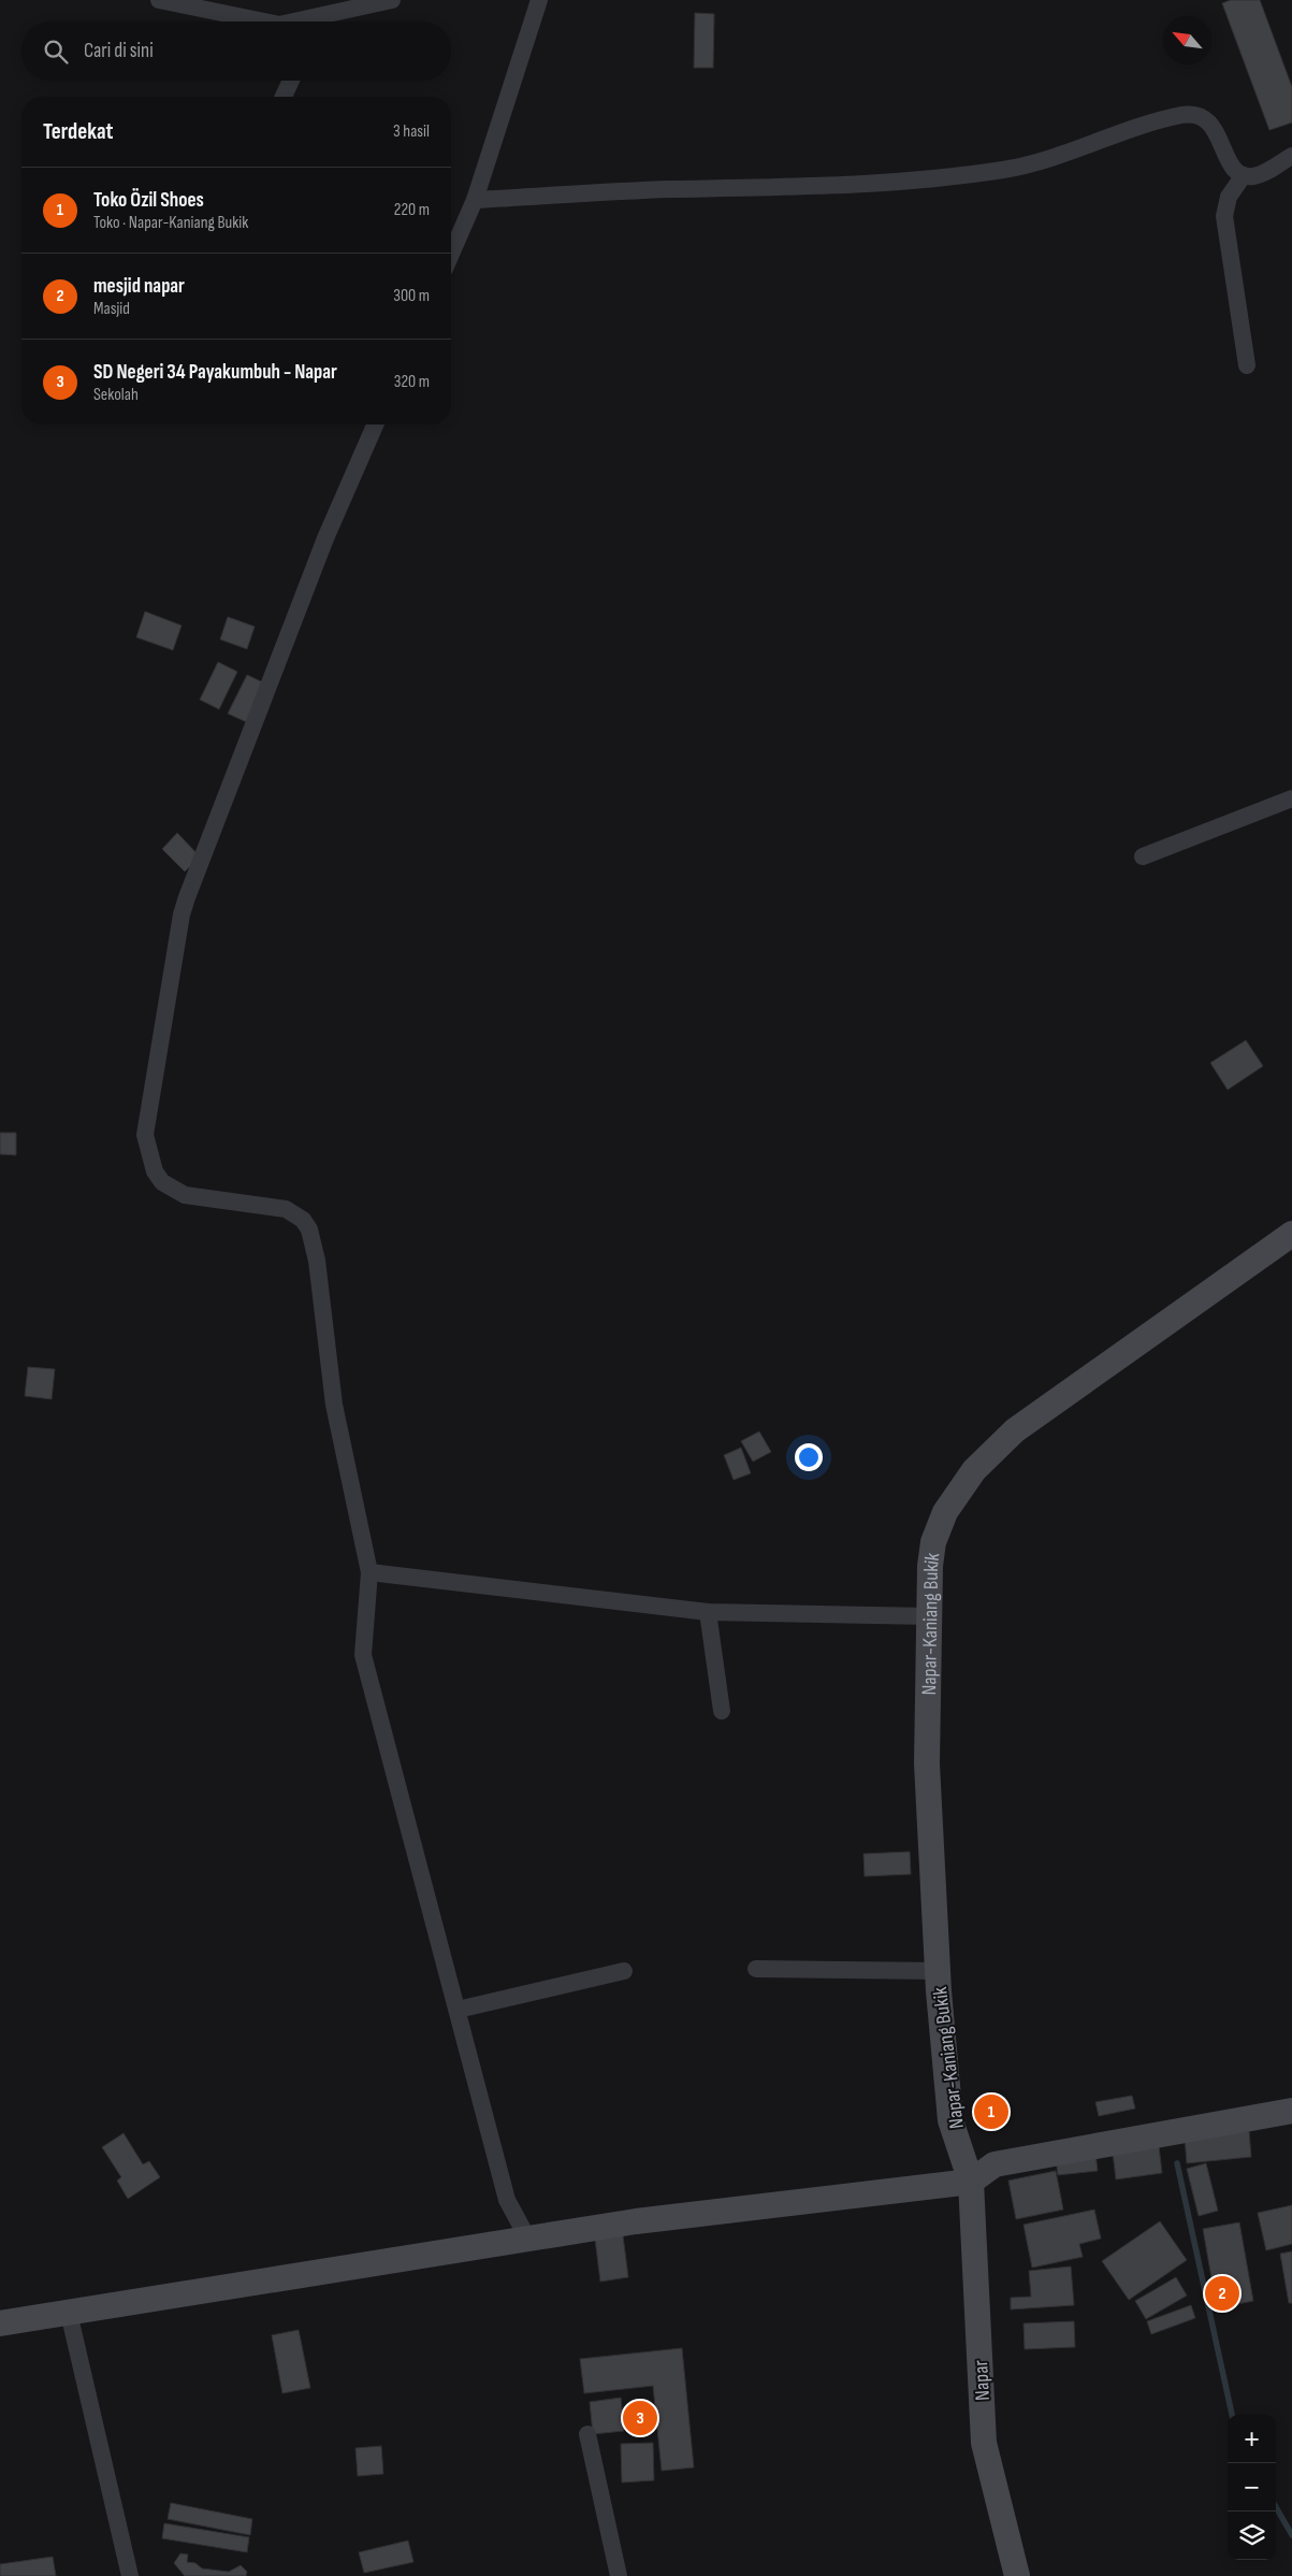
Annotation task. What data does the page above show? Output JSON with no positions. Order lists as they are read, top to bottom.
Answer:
{
  "streets": {
    "street": ["Napar-Kaniang Bukik", "Napar"]
  },
  "crossings": [
    ["Napar-Kaniang Bukik", "Napar"]
  ],
  "north": "top left",
  "page": {
    "search": "Cari di sini",
    "heading": ["Terdekat", "3 hasil"],
    "list": [
      {
        "mark": "1",
        "name": "Toko Özil Shoes",
        "note": "Toko · Napar-Kaniang Bukik",
        "value": "220 m"
      },
      {
        "mark": "2",
        "name": "mesjid napar",
        "note": "Masjid",
        "value": "300 m"
      },
      {
        "mark": "3",
        "name": "SD Negeri 34 Payakumbuh - Napar",
        "note": "Sekolah",
        "value": "320 m"
      }
    ],
    "pins": ["1", "2", "3"],
    "map_buttons": ["+", "−"]
  }
}
